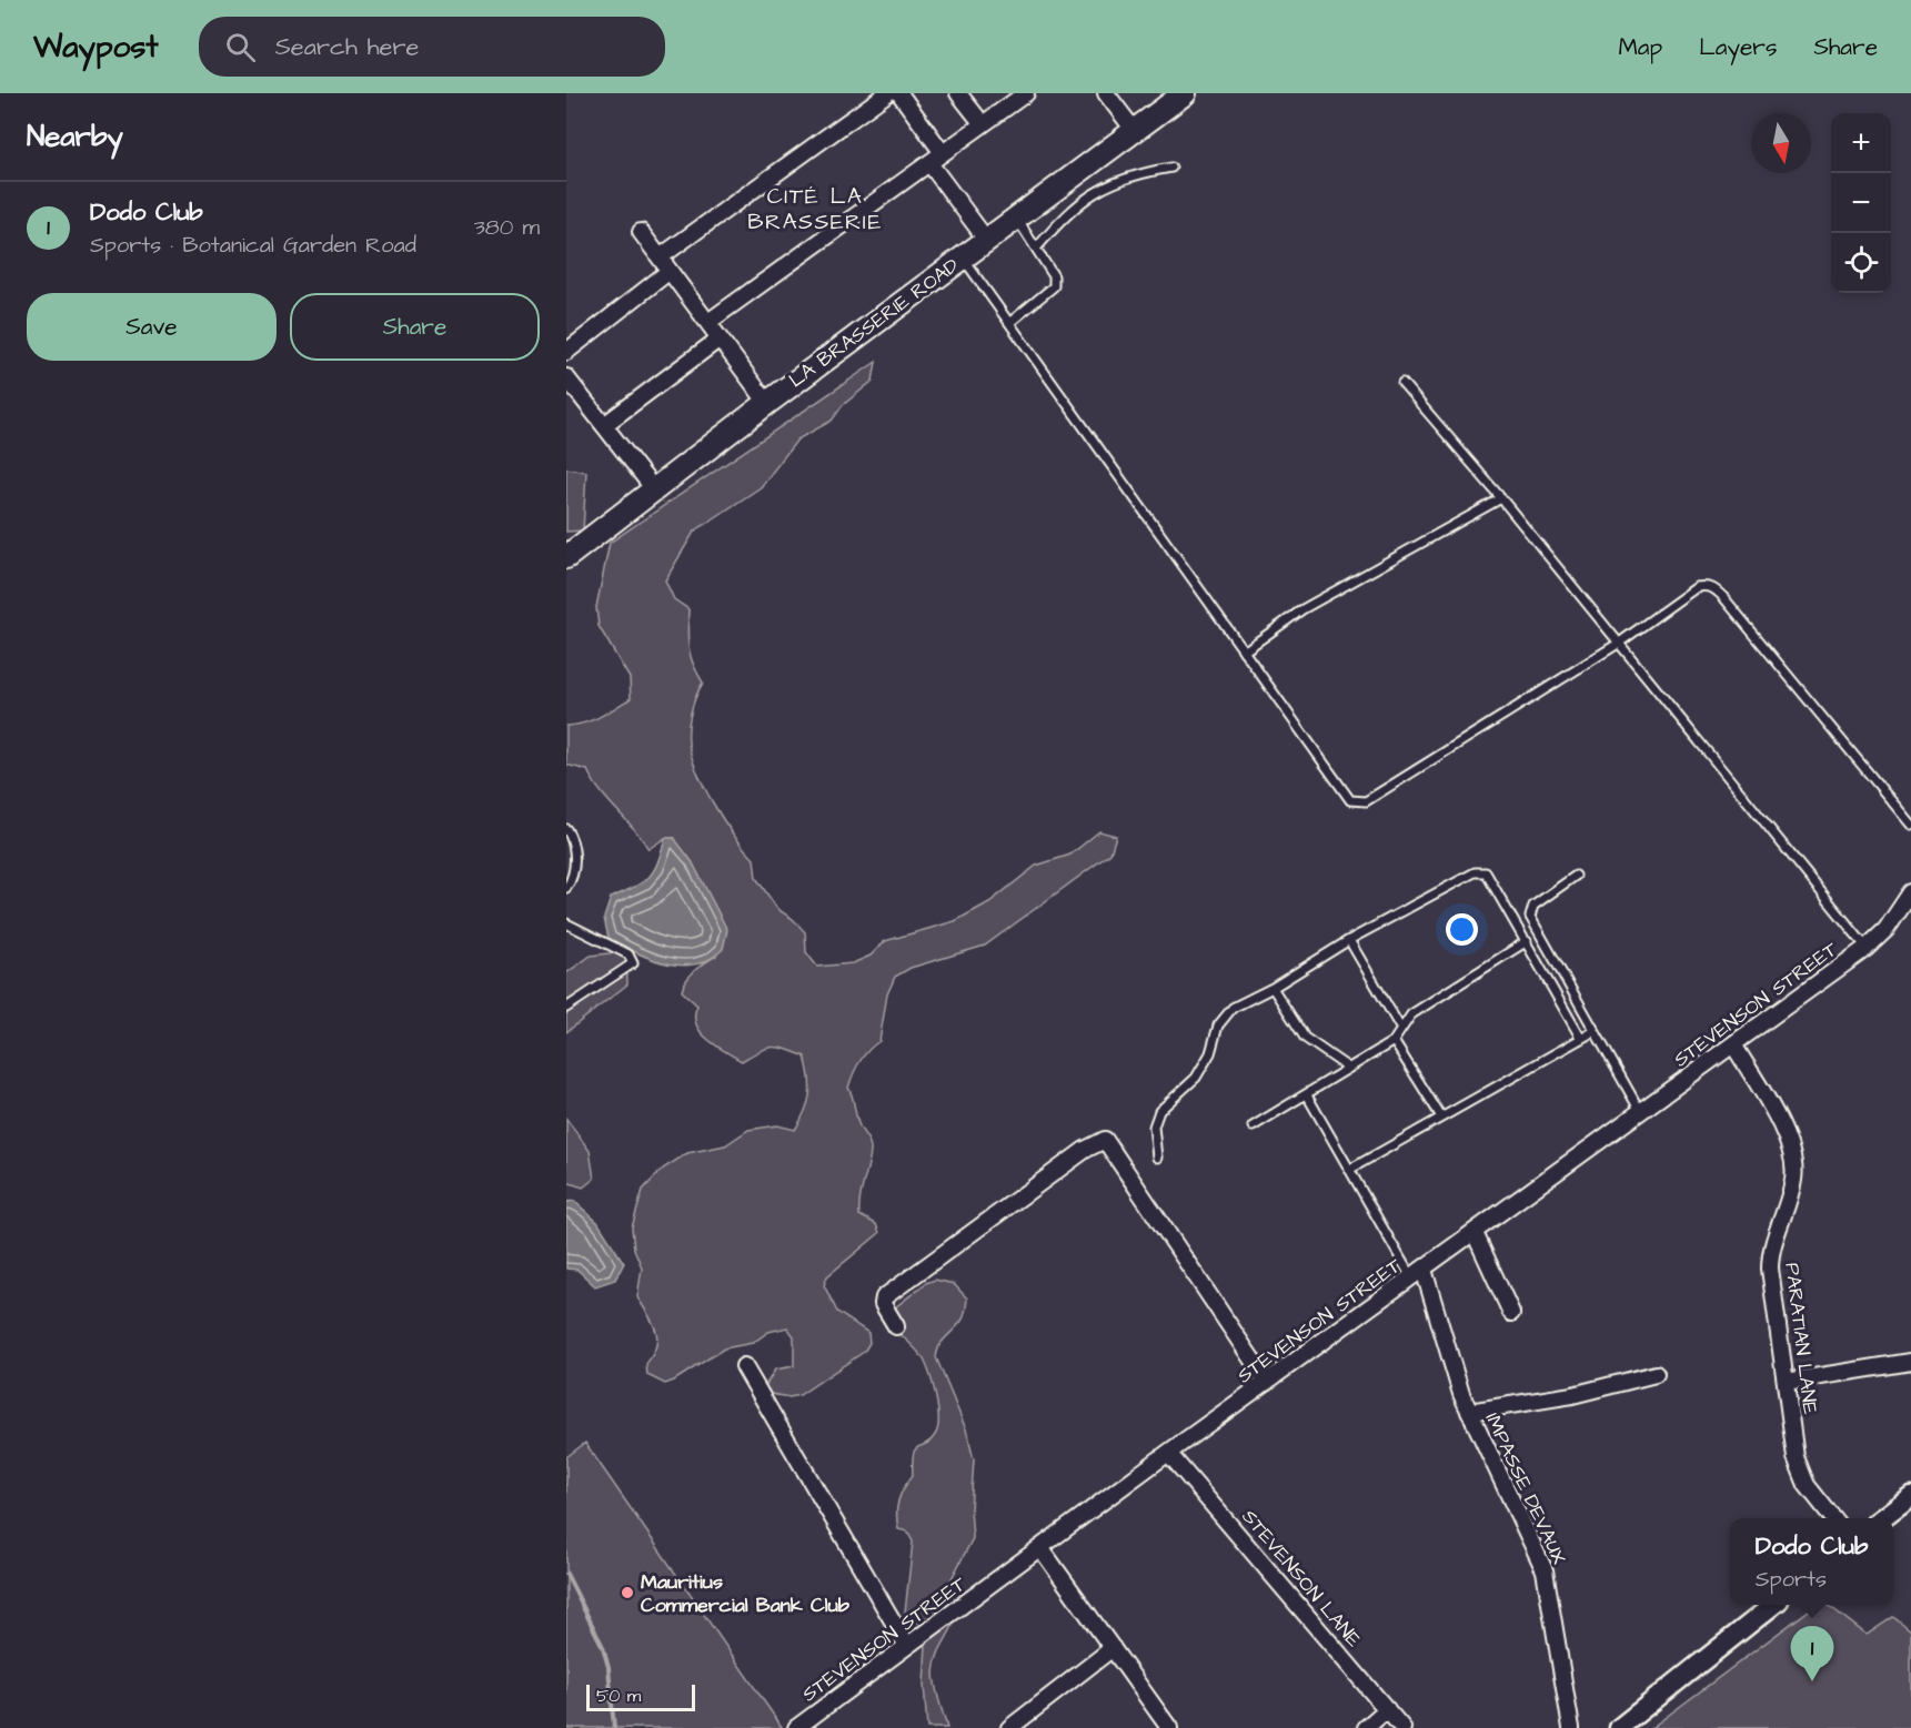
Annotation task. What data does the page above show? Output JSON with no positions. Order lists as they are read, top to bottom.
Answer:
{
  "streets": {
    "main road": ["LA BRASSERIE ROAD"],
    "street": [
      "STEVENSON STREET",
      "PARATIAN LANE",
      "IMPASSE DEVAUX",
      "STEVENSON LANE"
    ]
  },
  "crossings": [
    ["STEVENSON STREET", "PARATIAN LANE"],
    ["STEVENSON STREET", "IMPASSE DEVAUX"],
    ["STEVENSON STREET", "STEVENSON LANE"]
  ],
  "districts": ["CITÉ LA BRASSERIE"],
  "places": ["Mauritius Commercial Bank Club"],
  "scale_bar": "50 m",
  "north": "bottom",
  "page": {
    "header": "Waypost",
    "search": "Search here",
    "nav": ["Map", "Layers", "Share"],
    "heading": "Nearby",
    "map_buttons": ["+", "−"],
    "list": [
      {
        "mark": "1",
        "name": "Dodo Club",
        "note": "Sports · Botanical Garden Road",
        "value": "380 m"
      }
    ],
    "buttons": ["Save", "Share"],
    "popup": ["Dodo Club", "Sports"],
    "pins": "1",
    "scale": "50 m"
  }
}
